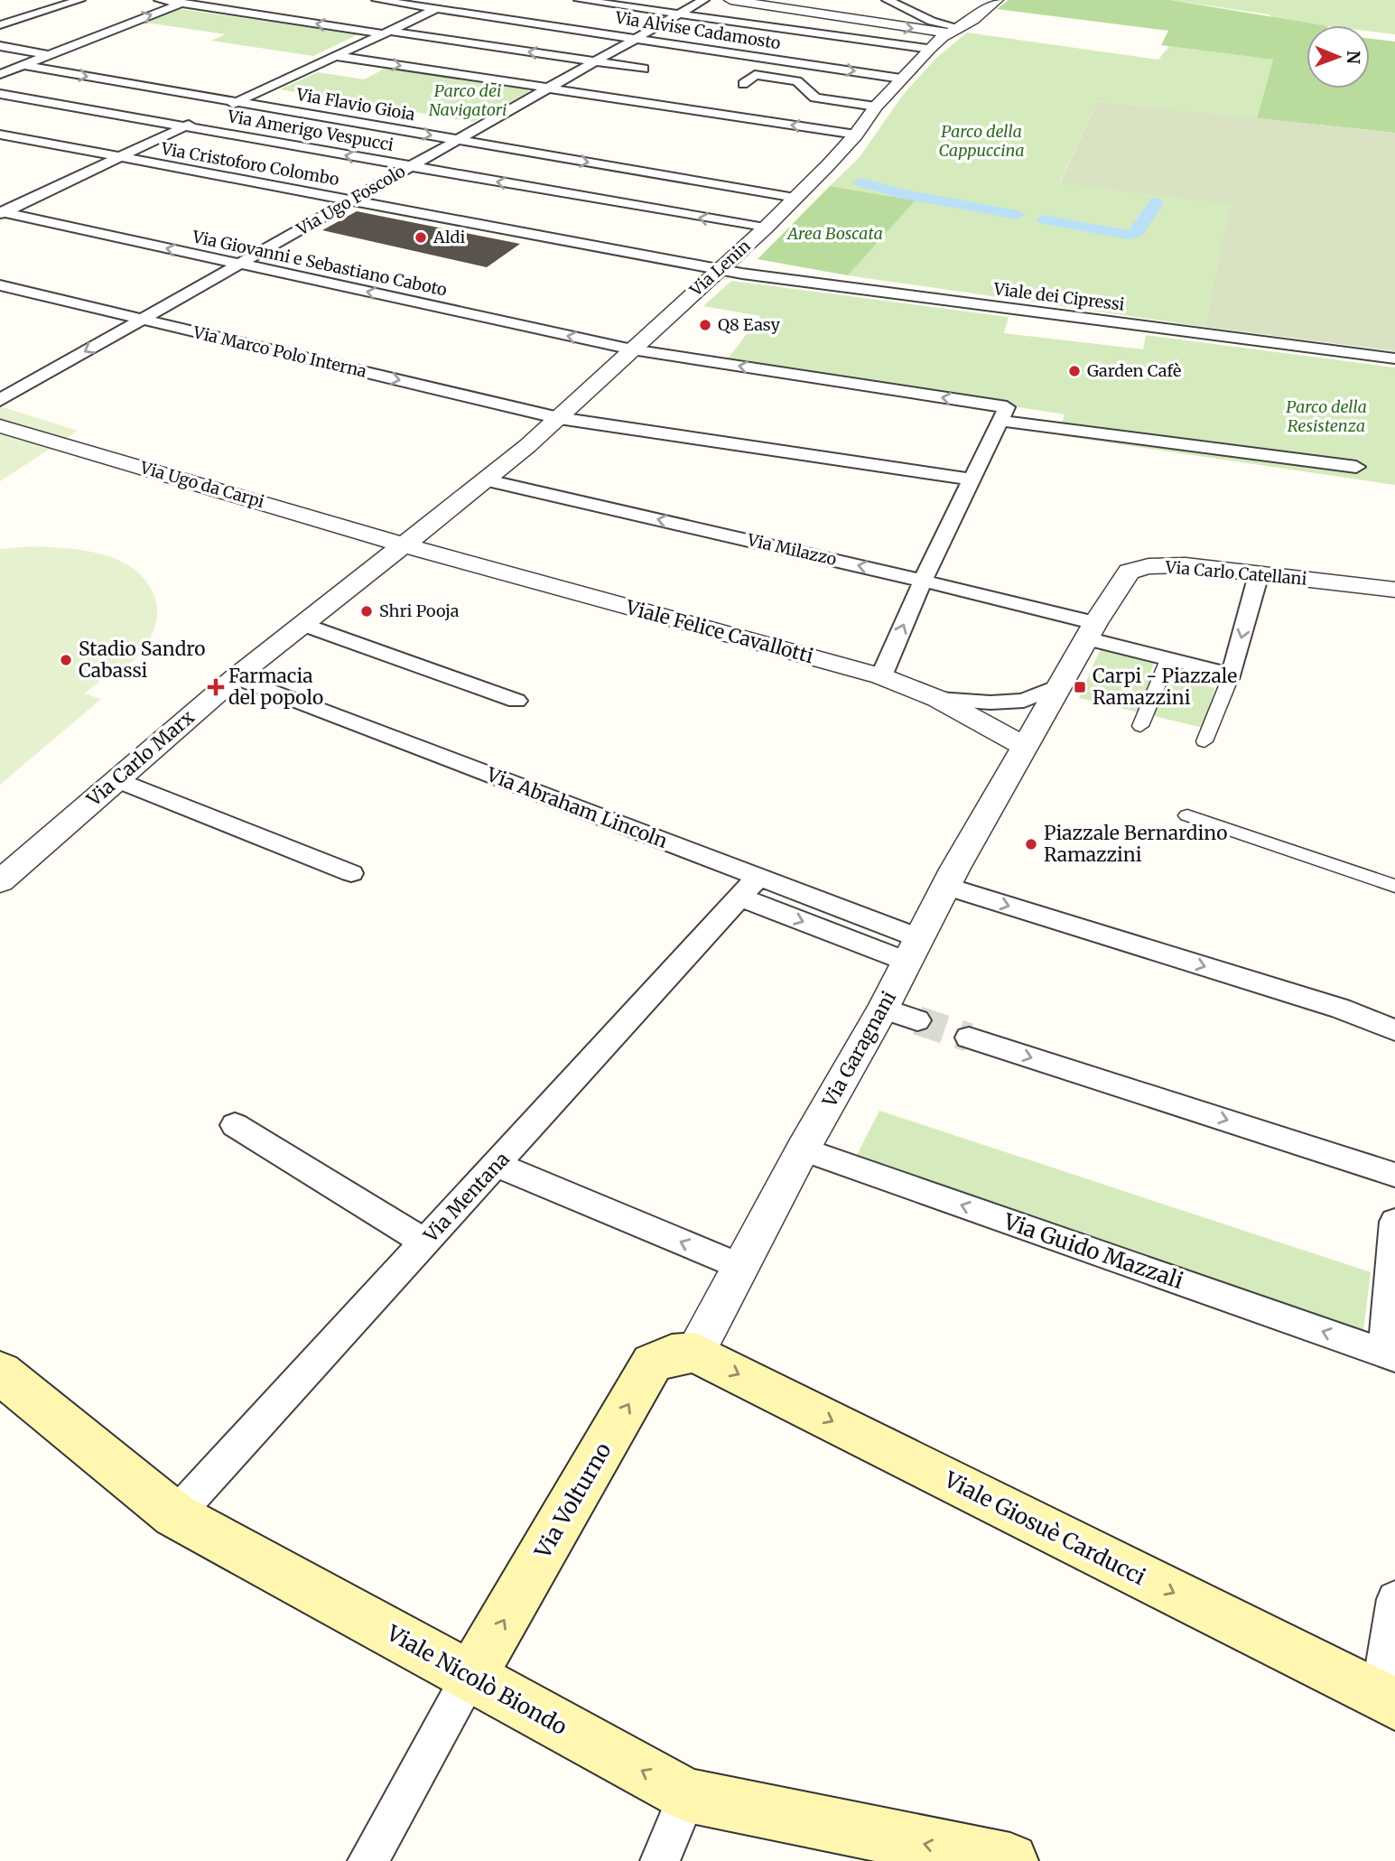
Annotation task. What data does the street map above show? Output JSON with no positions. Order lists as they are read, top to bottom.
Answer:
{
  "streets": {
    "main road": ["Via Volturno", "Viale Giosuè Carducci", "Viale Nicolò Biondo"],
    "street": [
      "Via Alvise Cadamosto",
      "Via Flavio Gioia",
      "Via Amerigo Vespucci",
      "Via Cristoforo Colombo",
      "Via Ugo Foscolo",
      "Via Giovanni e Sebastiano Caboto",
      "Via Lenin",
      "Viale dei Cipressi",
      "Via Marco Polo Interna",
      "Via Ugo da Carpi",
      "Via Milazzo",
      "Via Carlo Catellani",
      "Viale Felice Cavallotti",
      "Via Carlo Marx",
      "Via Abraham Lincoln",
      "Via Garagnani",
      "Via Mentana",
      "Via Guido Mazzali"
    ]
  },
  "crossings": [
    ["Via Alvise Cadamosto", "Via Ugo Foscolo"],
    ["Via Alvise Cadamosto", "Via Lenin"],
    ["Via Flavio Gioia", "Via Ugo Foscolo"],
    ["Via Flavio Gioia", "Via Lenin"],
    ["Via Amerigo Vespucci", "Via Ugo Foscolo"],
    ["Via Amerigo Vespucci", "Via Lenin"],
    ["Via Cristoforo Colombo", "Via Ugo Foscolo"],
    ["Via Cristoforo Colombo", "Via Lenin"],
    ["Via Cristoforo Colombo", "Viale dei Cipressi"],
    ["Via Ugo Foscolo", "Via Giovanni e Sebastiano Caboto"],
    ["Via Ugo Foscolo", "Via Marco Polo Interna"],
    ["Via Giovanni e Sebastiano Caboto", "Via Lenin"],
    ["Via Lenin", "Viale dei Cipressi"],
    ["Via Lenin", "Via Marco Polo Interna"],
    ["Via Lenin", "Via Ugo da Carpi"],
    ["Via Lenin", "Via Milazzo"],
    ["Via Lenin", "Viale Felice Cavallotti"],
    ["Via Lenin", "Via Carlo Marx"],
    ["Via Ugo da Carpi", "Viale Felice Cavallotti"],
    ["Via Ugo da Carpi", "Via Carlo Marx"],
    ["Via Milazzo", "Via Carlo Catellani"],
    ["Via Carlo Catellani", "Viale Felice Cavallotti"],
    ["Via Carlo Catellani", "Via Garagnani"],
    ["Viale Felice Cavallotti", "Via Carlo Marx"],
    ["Viale Felice Cavallotti", "Via Garagnani"],
    ["Via Carlo Marx", "Via Abraham Lincoln"],
    ["Via Abraham Lincoln", "Via Garagnani"],
    ["Via Abraham Lincoln", "Via Mentana"],
    ["Via Garagnani", "Via Guido Mazzali"],
    ["Via Garagnani", "Via Volturno"],
    ["Via Garagnani", "Viale Giosuè Carducci"],
    ["Via Mentana", "Viale Nicolò Biondo"],
    ["Via Volturno", "Viale Giosuè Carducci"],
    ["Via Volturno", "Viale Nicolò Biondo"]
  ],
  "one_way": [
    "Via Giovanni e Sebastiano Caboto",
    "Via Marco Polo Interna",
    "Via Milazzo",
    "Via Volturno",
    "Viale Giosuè Carducci",
    "Viale Nicolò Biondo"
  ],
  "parks": [
    "Parco dei Navigatori",
    "Parco della Cappuccina",
    "Area Boscata",
    "Parco della Resistenza"
  ],
  "places": {
    "other": [
      "Aldi",
      "Q8 Easy",
      "Garden Cafè",
      "Shri Pooja",
      "Stadio Sandro Cabassi",
      "Piazzale Bernardino Ramazzini"
    ],
    "health": ["Farmacia del popolo"],
    "transit": ["Carpi - Piazzale Ramazzini"]
  },
  "north": "right"
}
